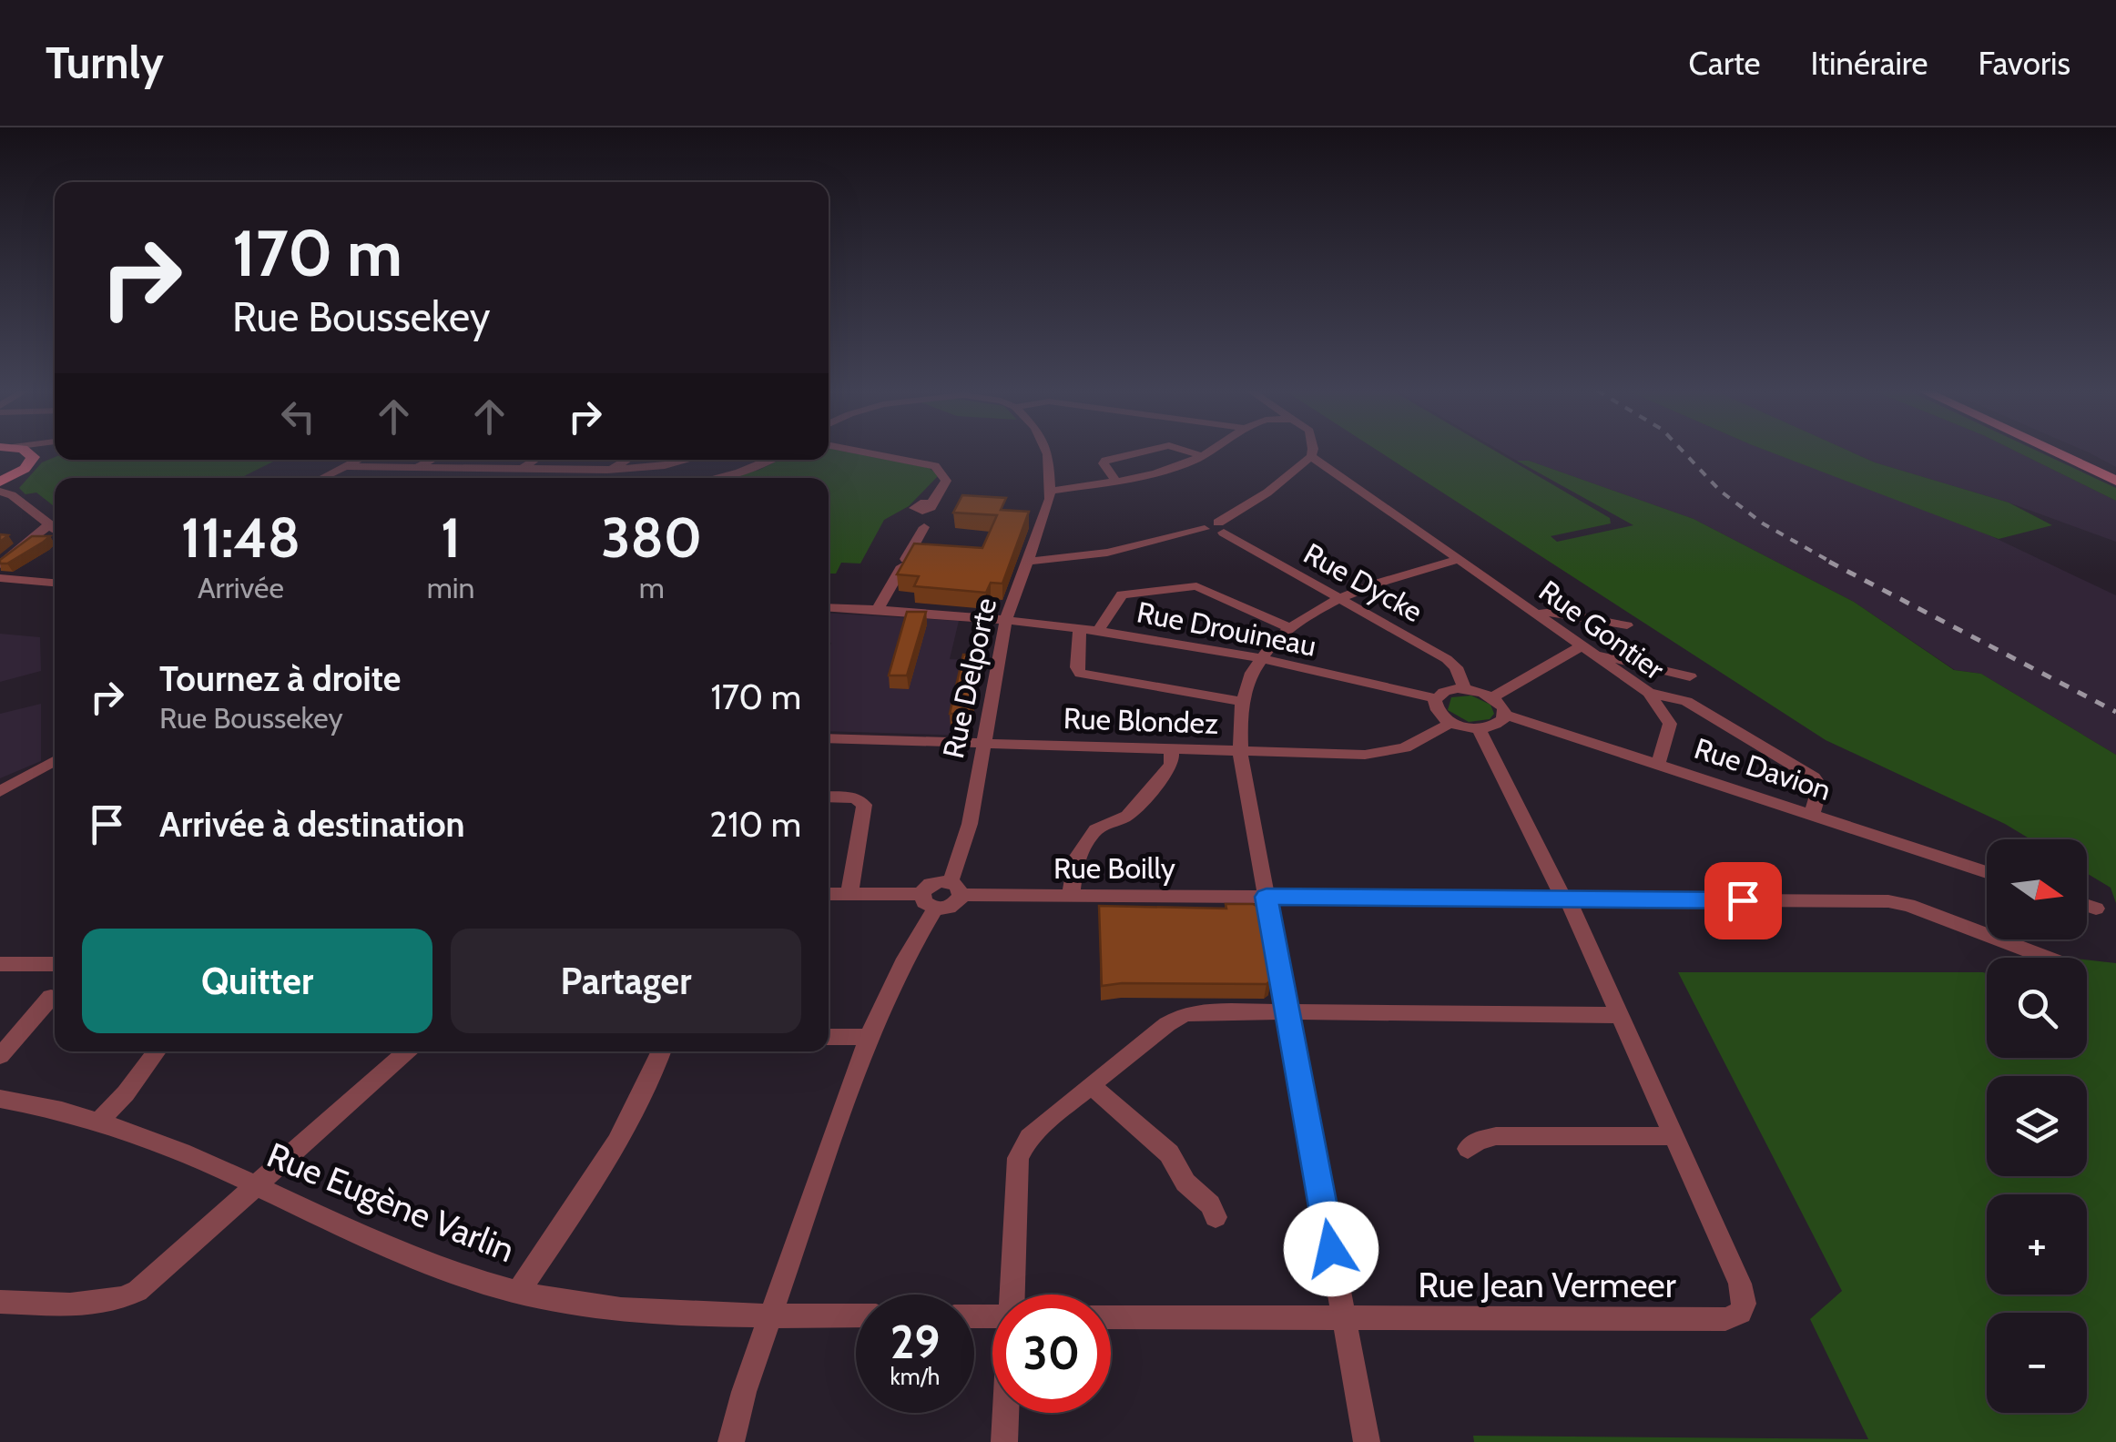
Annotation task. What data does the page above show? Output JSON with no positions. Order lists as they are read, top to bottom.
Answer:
{
  "streets": {
    "street": [
      "Rue Dycke",
      "Rue Drouineau",
      "Rue Gontier",
      "Rue Delporte",
      "Rue Blondez",
      "Rue Davion",
      "Rue Boilly",
      "Rue Eugène Varlin",
      "Rue Jean Vermeer"
    ]
  },
  "crossings": [
    ["Rue Drouineau", "Rue Delporte"],
    ["Rue Gontier", "Rue Davion"],
    ["Rue Delporte", "Rue Blondez"],
    ["Rue Delporte", "Rue Boilly"]
  ],
  "north": "right",
  "page": {
    "header": "Turnly",
    "nav": ["Carte", "Itinéraire", "Favoris"],
    "turn": ["170 m", "Rue Boussekey"],
    "eta": [
      "11:48",
      "Arrivée",
      "1",
      "min",
      "380",
      "m"
    ],
    "list": [
      {
        "name": "Tournez à droite",
        "note": "Rue Boussekey",
        "value": "170 m"
      },
      {
        "name": "Arrivée à destination",
        "value": "210 m"
      }
    ],
    "map_buttons": ["+", "−"],
    "buttons": ["Quitter", "Partager"],
    "speed": "29 km/h",
    "limit": "30"
  }
}
